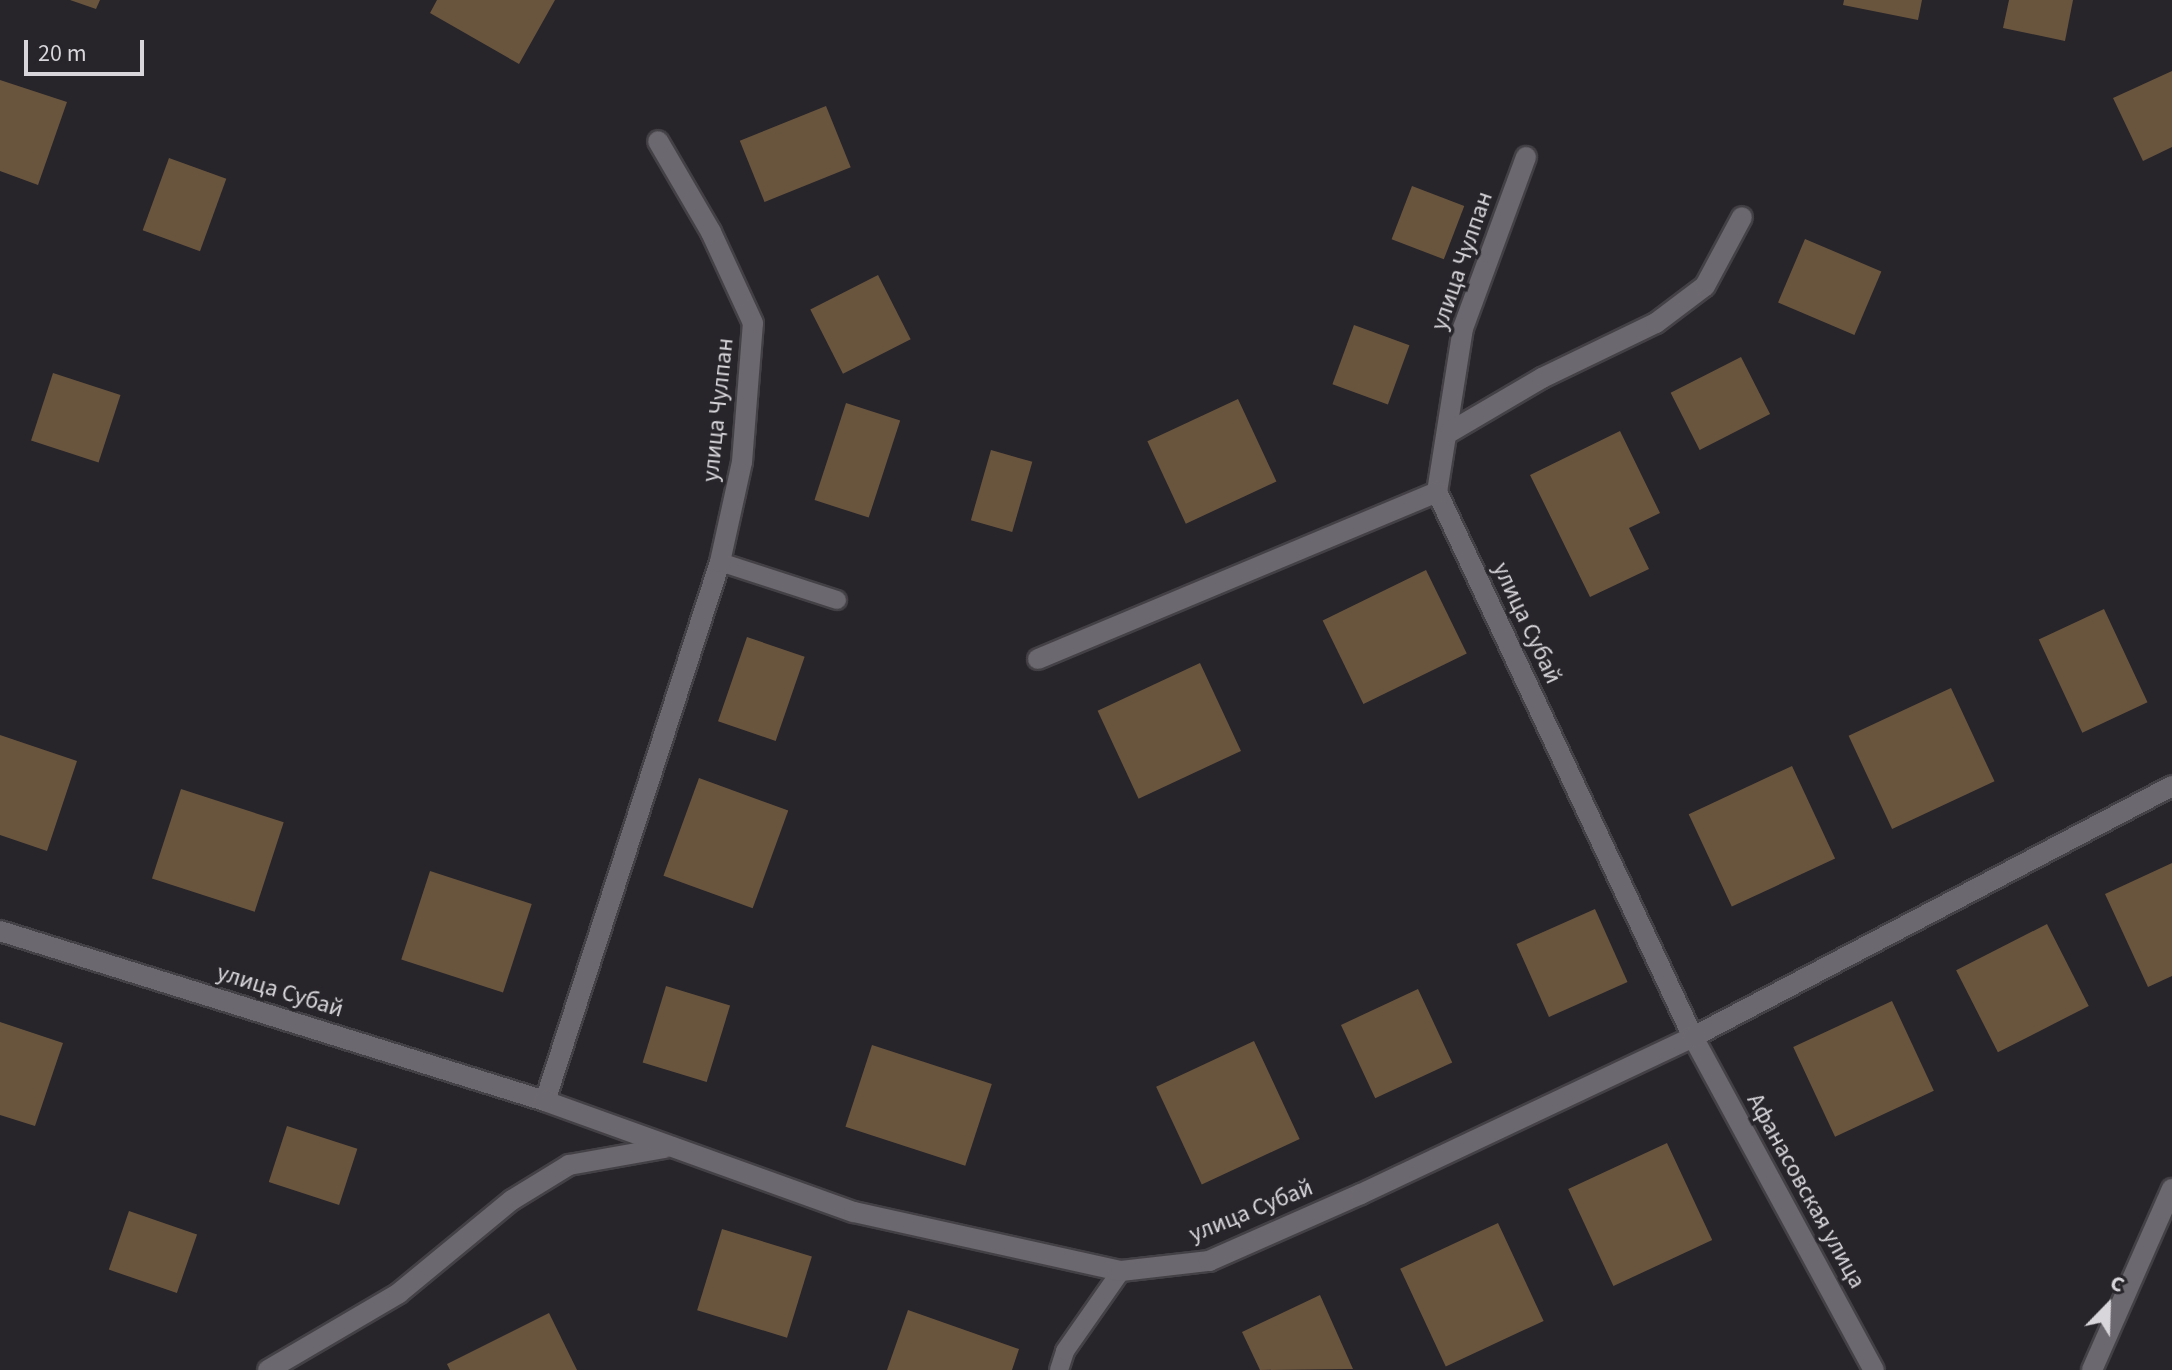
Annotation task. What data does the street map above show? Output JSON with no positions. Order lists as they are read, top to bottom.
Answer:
{
  "streets": {
    "street": ["улица Чулпан", "улица Субай", "Афанасовская улица"]
  },
  "crossings": [
    ["улица Субай", "Афанасовская улица"]
  ],
  "scale_bar": "20 m",
  "north": "top right"
}
